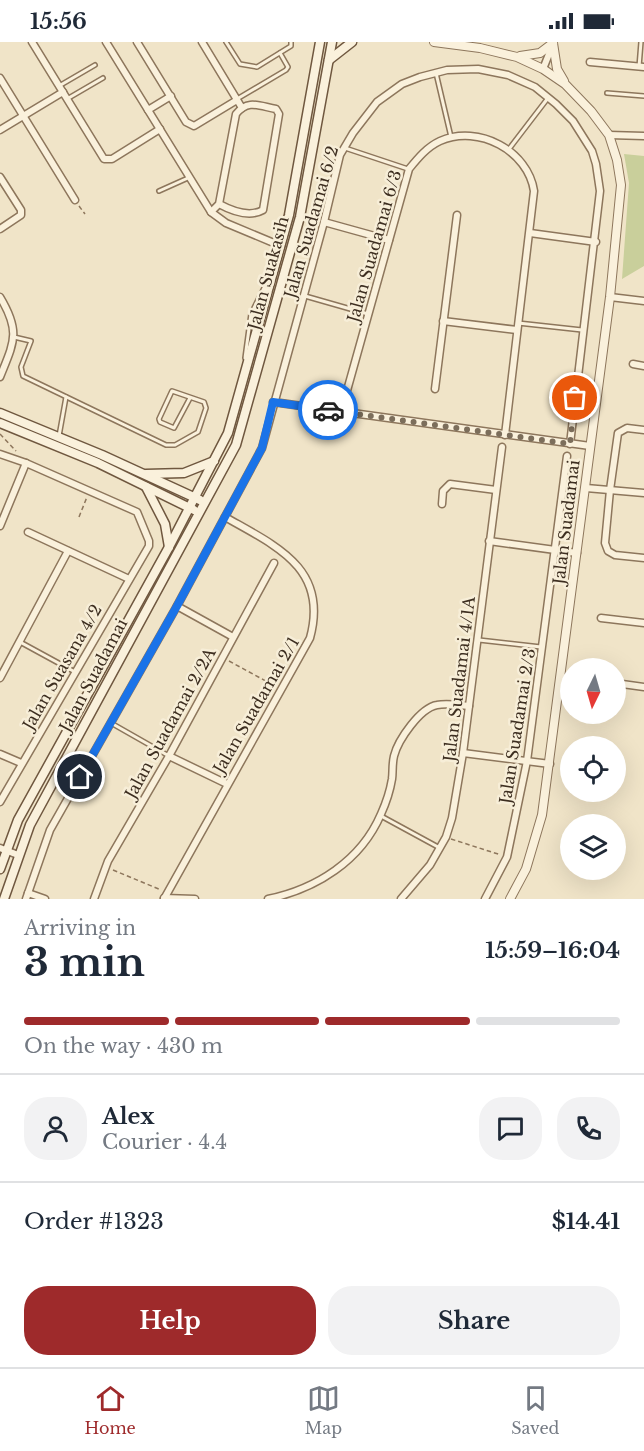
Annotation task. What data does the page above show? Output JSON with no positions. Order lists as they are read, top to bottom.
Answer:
{
  "streets": {
    "main road": ["Jalan Suakasih", "Jalan Suadamai"],
    "street": [
      "Jalan Suadamai 6/2",
      "Jalan Suadamai 6/3",
      "Jalan Suasana 4/2",
      "Jalan Suadamai 4/1A",
      "Jalan Suadamai 2/1",
      "Jalan Suadamai 2/2A",
      "Jalan Suadamai 2/3"
    ]
  },
  "crossings": [
    ["Jalan Suadamai 6/2", "Jalan Suadamai 2/1"],
    ["Jalan Suakasih", "Jalan Suadamai"]
  ],
  "north": "bottom",
  "page": {
    "status": "15:56",
    "heading": ["3 min", "Arriving in", "15:59–16:04"],
    "panel": [
      "Alex",
      "Courier · 4.4",
      "Order #1323",
      "$14.41"
    ],
    "bar": "On the way · 430 m",
    "buttons": ["Help", "Share"],
    "tabs": ["Home", "Map", "Saved"]
  }
}
